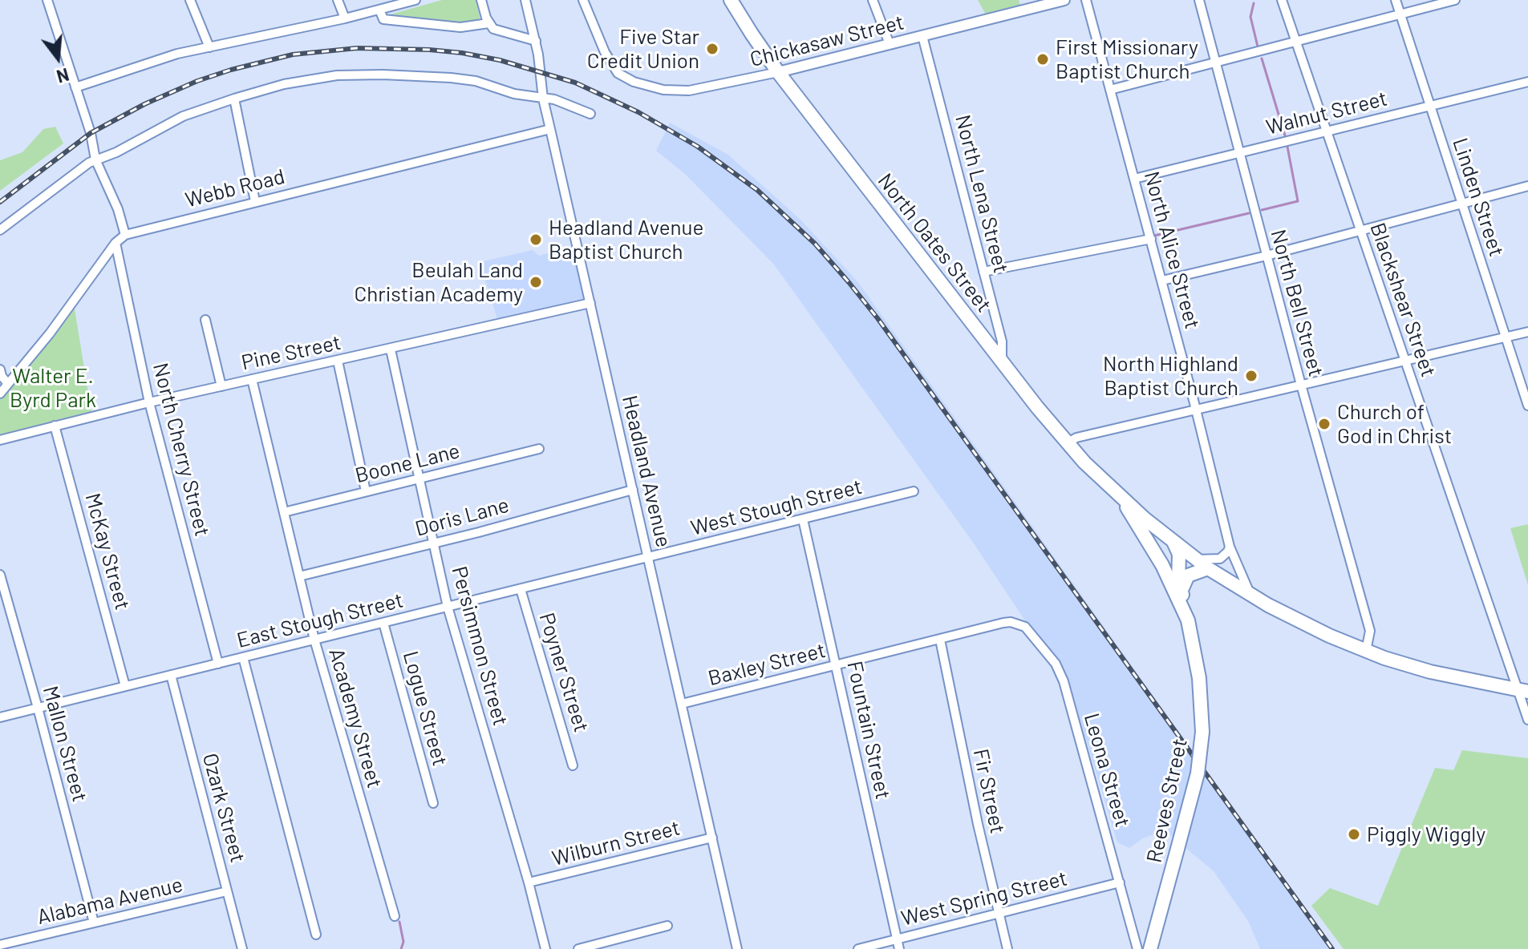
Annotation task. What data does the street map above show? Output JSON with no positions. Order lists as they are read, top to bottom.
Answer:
{
  "streets": {
    "main road": ["North Oates Street", "Reeves Street"],
    "street": [
      "Chickasaw Street",
      "Walnut Street",
      "Webb Road",
      "North Lena Street",
      "Linden Street",
      "North Alice Street",
      "Blackshear Street",
      "North Bell Street",
      "Pine Street",
      "North Cherry Street",
      "Boone Lane",
      "Headland Avenue",
      "West Stough Street",
      "Doris Lane",
      "McKay Street",
      "East Stough Street",
      "Persimmon Street",
      "Baxley Street",
      "Poyner Street",
      "Logue Street",
      "Academy Street",
      "Fountain Street",
      "Mallon Street",
      "Leona Street",
      "Fir Street",
      "Ozark Street",
      "Wilburn Street",
      "West Spring Street",
      "Alabama Avenue"
    ]
  },
  "crossings": [
    ["Chickasaw Street", "North Lena Street"],
    ["Chickasaw Street", "North Oates Street"],
    ["Walnut Street", "Linden Street"],
    ["Walnut Street", "North Alice Street"],
    ["Walnut Street", "Blackshear Street"],
    ["Walnut Street", "North Bell Street"],
    ["Webb Road", "North Cherry Street"],
    ["Webb Road", "Headland Avenue"],
    ["North Lena Street", "North Oates Street"],
    ["North Oates Street", "Reeves Street"],
    ["Pine Street", "North Cherry Street"],
    ["Pine Street", "Headland Avenue"],
    ["Pine Street", "McKay Street"],
    ["Pine Street", "Persimmon Street"],
    ["Pine Street", "Academy Street"],
    ["North Cherry Street", "East Stough Street"],
    ["Boone Lane", "Persimmon Street"],
    ["Boone Lane", "Academy Street"],
    ["Headland Avenue", "West Stough Street"],
    ["Headland Avenue", "Doris Lane"],
    ["Headland Avenue", "East Stough Street"],
    ["Headland Avenue", "Baxley Street"],
    ["Headland Avenue", "Wilburn Street"],
    ["West Stough Street", "East Stough Street"],
    ["West Stough Street", "Fountain Street"],
    ["Doris Lane", "Persimmon Street"],
    ["Doris Lane", "Academy Street"],
    ["McKay Street", "East Stough Street"],
    ["East Stough Street", "Persimmon Street"],
    ["East Stough Street", "Poyner Street"],
    ["East Stough Street", "Logue Street"],
    ["East Stough Street", "Academy Street"],
    ["East Stough Street", "Mallon Street"],
    ["East Stough Street", "Ozark Street"],
    ["Persimmon Street", "Wilburn Street"],
    ["Baxley Street", "Fountain Street"],
    ["Baxley Street", "Leona Street"],
    ["Baxley Street", "Fir Street"],
    ["Fountain Street", "West Spring Street"],
    ["Mallon Street", "Alabama Avenue"],
    ["Leona Street", "West Spring Street"],
    ["Fir Street", "West Spring Street"],
    ["Ozark Street", "Alabama Avenue"]
  ],
  "parks": ["Walter E. Byrd Park"],
  "places": [
    "Five Star Credit Union",
    "First Missionary Baptist Church",
    "Headland Avenue Baptist Church",
    "Beulah Land Christian Academy",
    "North Highland Baptist Church",
    "Church of God in Christ",
    "Piggly Wiggly"
  ],
  "north": "bottom"
}
